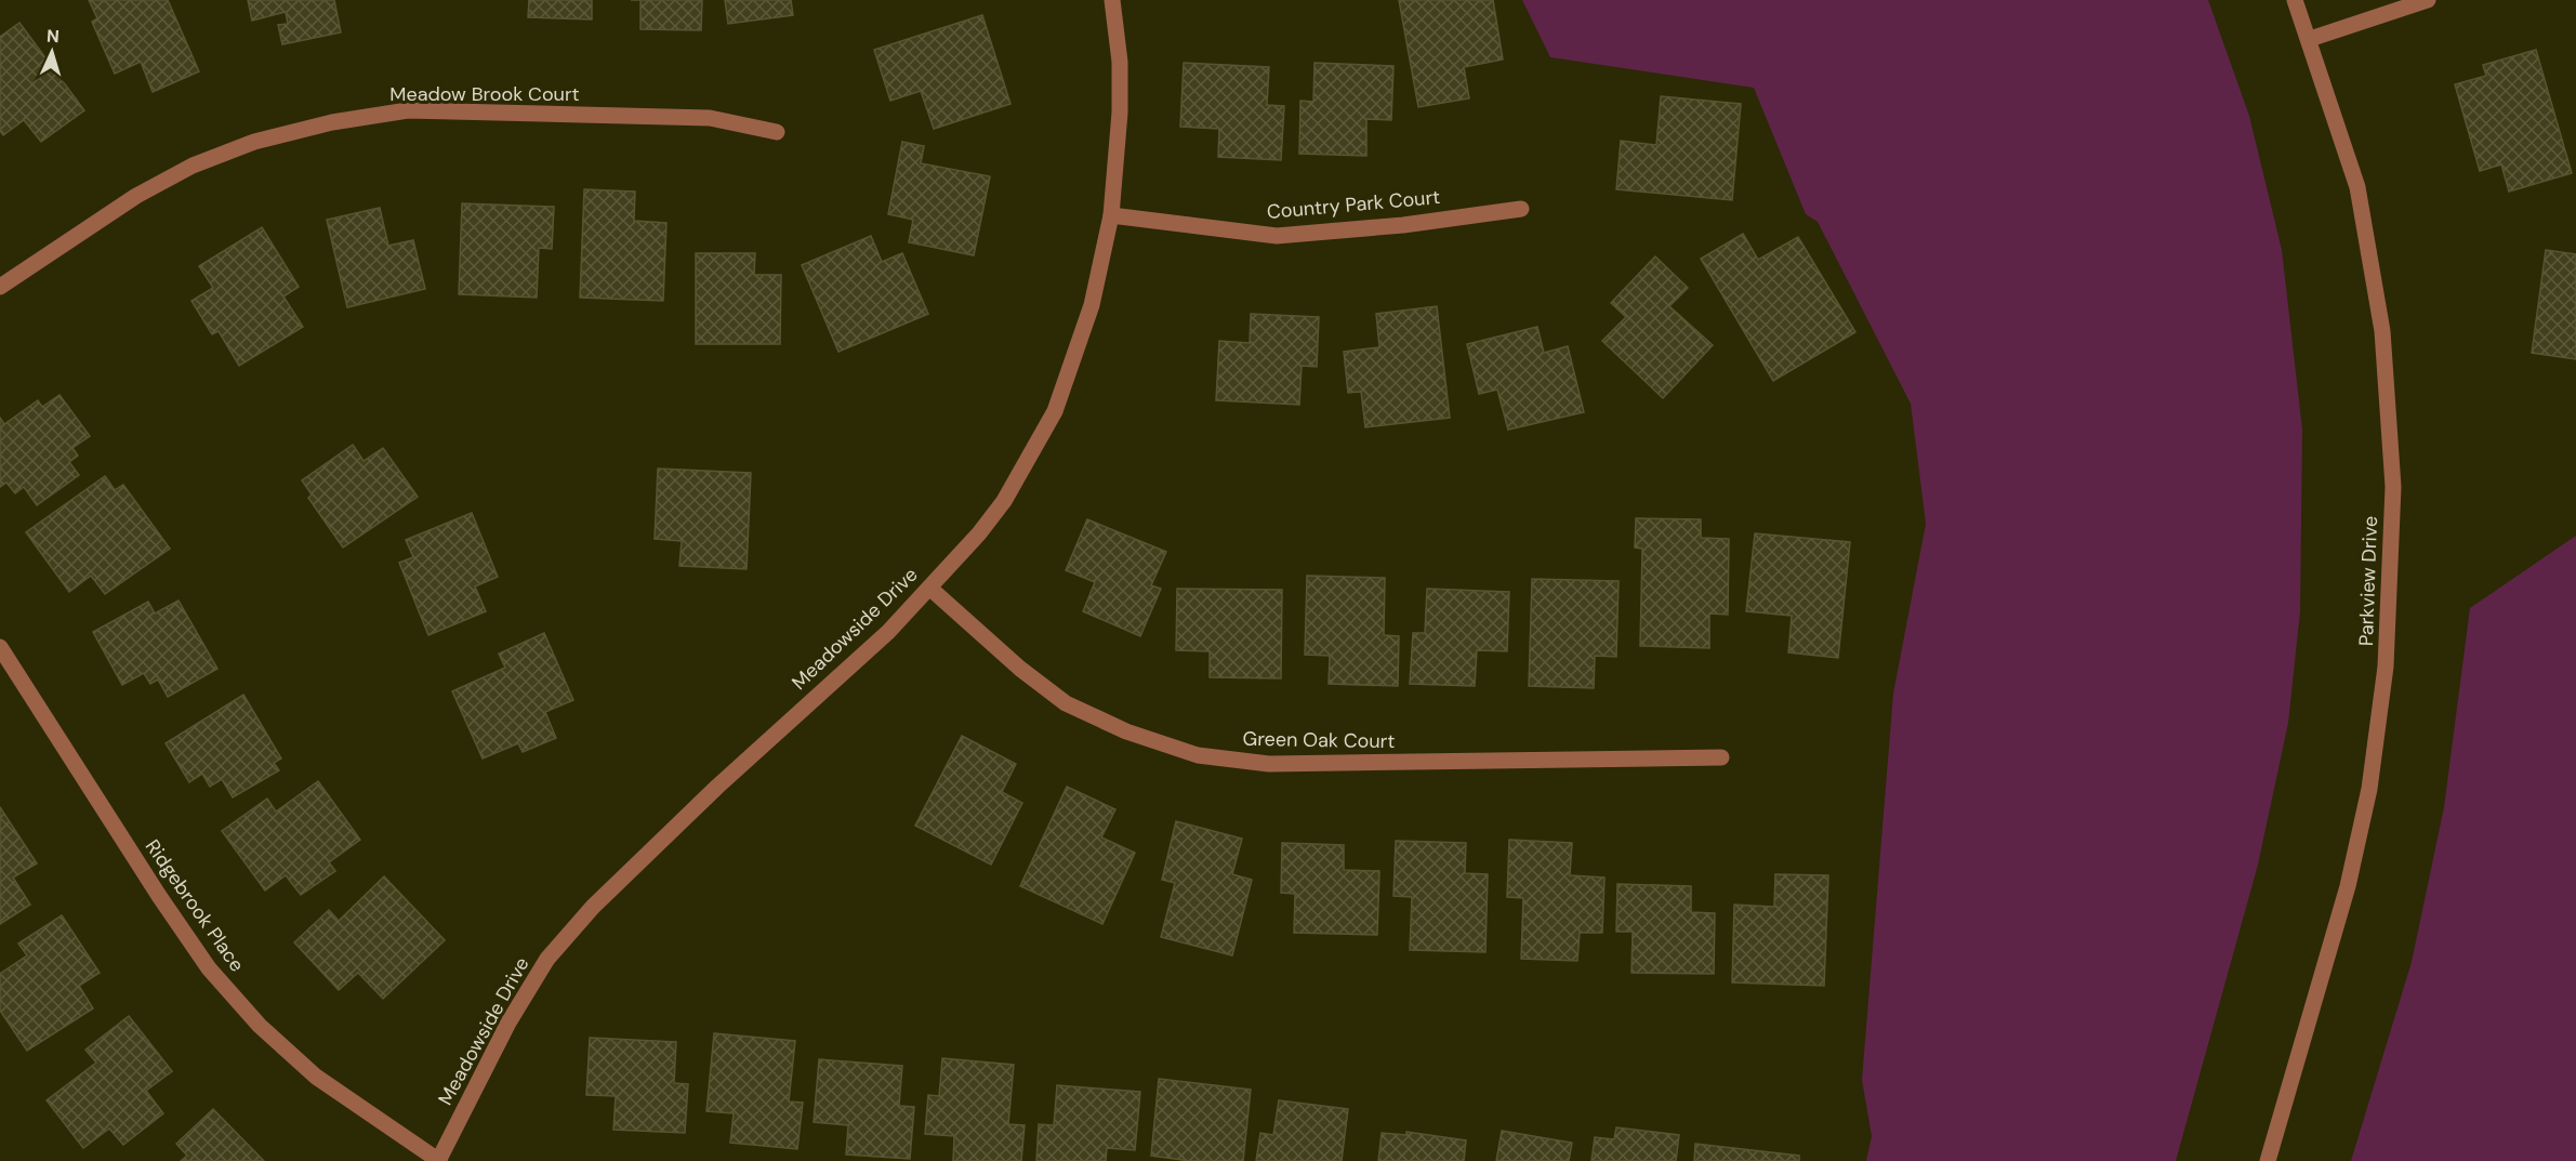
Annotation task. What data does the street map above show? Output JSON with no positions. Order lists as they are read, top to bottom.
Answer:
{
  "streets": {
    "street": [
      "Meadow Brook Court",
      "Country Park Court",
      "Parkview Drive",
      "Meadowside Drive",
      "Green Oak Court",
      "Ridgebrook Place"
    ]
  },
  "crossings": [
    ["Country Park Court", "Meadowside Drive"],
    ["Meadowside Drive", "Green Oak Court"],
    ["Meadowside Drive", "Ridgebrook Place"]
  ],
  "north": "top"
}
